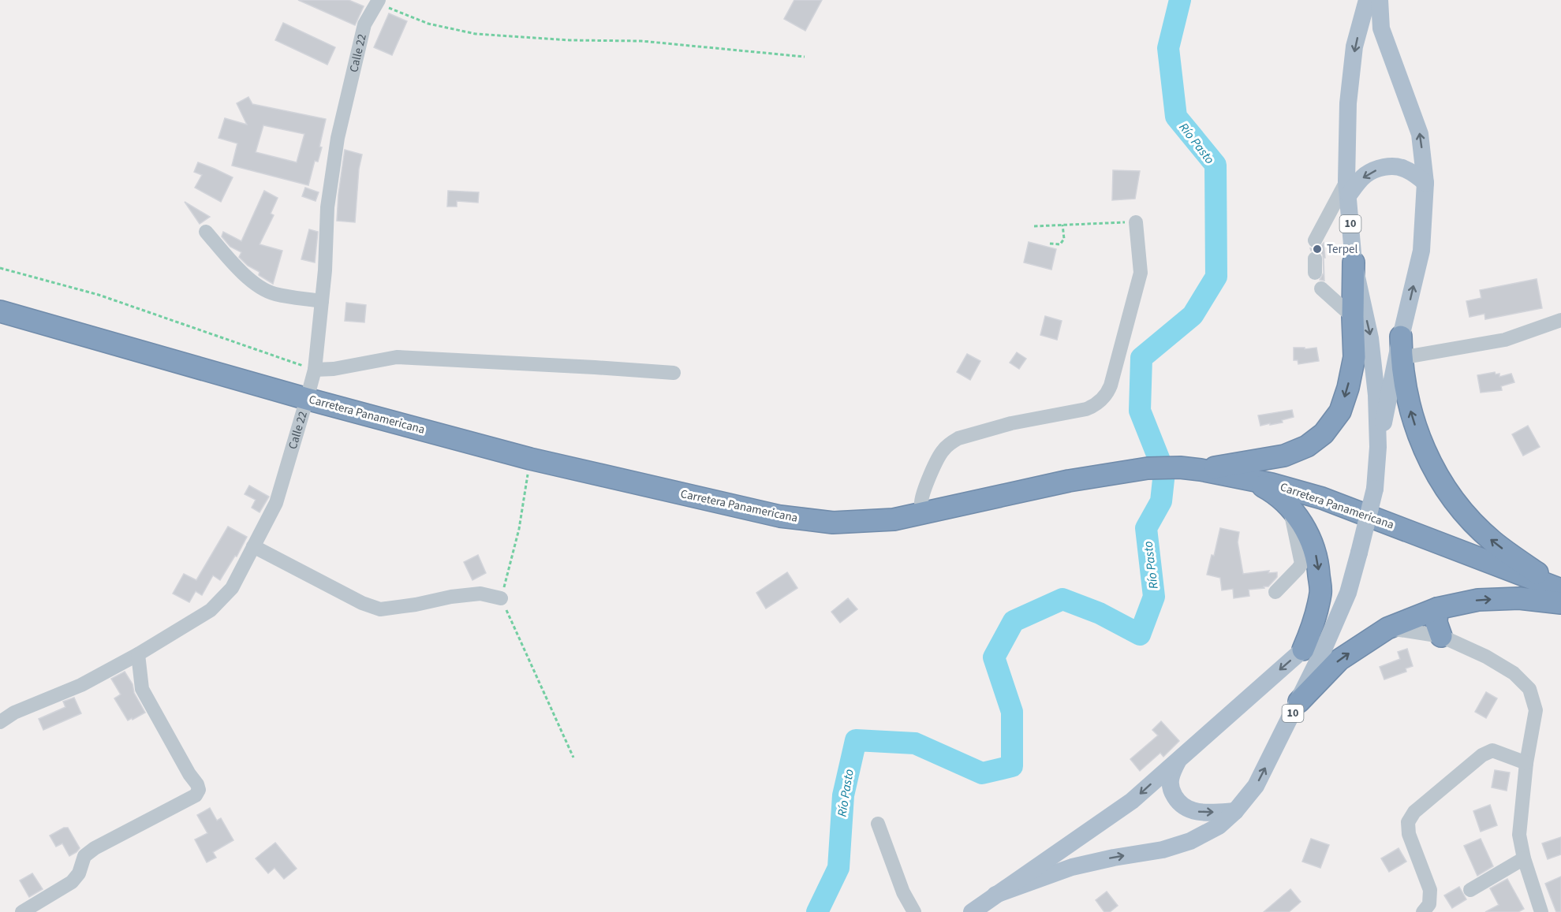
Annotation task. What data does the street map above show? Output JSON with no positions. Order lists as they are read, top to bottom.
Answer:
{
  "streets": {
    "highway": ["Carretera Panamericana"],
    "main road": ["10"],
    "street": ["Calle 22"]
  },
  "crossings": [
    ["Calle 22", "Carretera Panamericana"]
  ],
  "water": ["Río Pasto"],
  "places": ["Terpel"]
}
